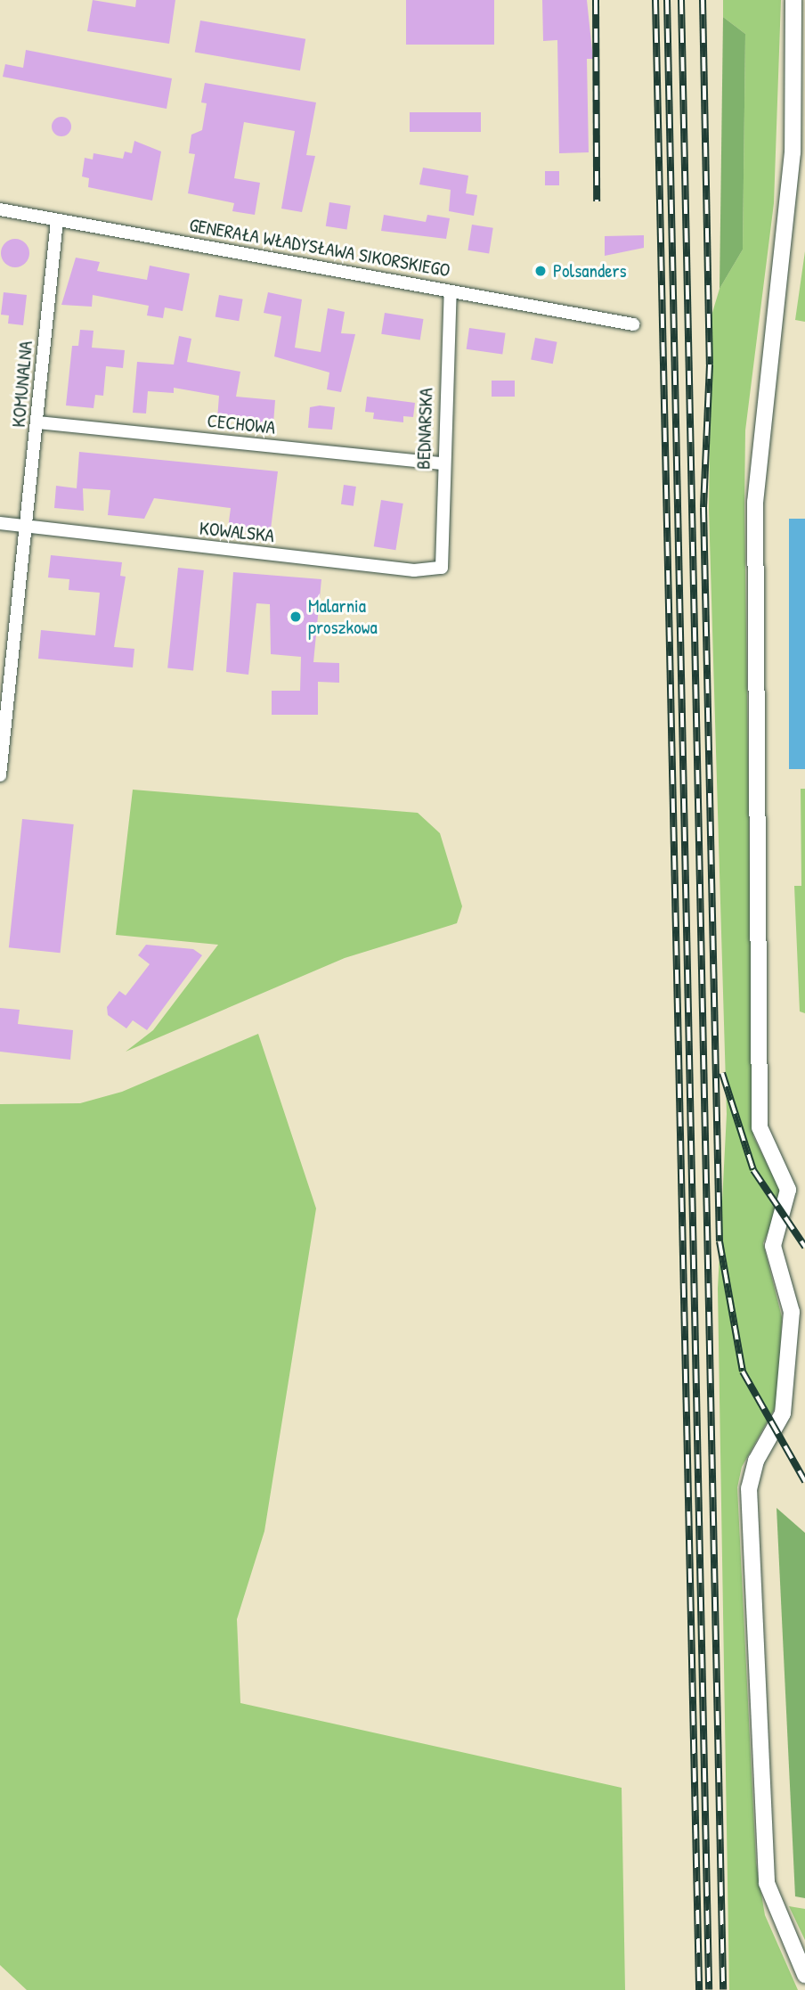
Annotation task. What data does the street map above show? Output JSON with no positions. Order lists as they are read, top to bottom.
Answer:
{
  "streets": {
    "street": [
      "GENERAŁA WŁADYSŁAWA SIKORSKIEGO",
      "KOMUNALNA",
      "CECHOWA",
      "BEDNARSKA",
      "KOWALSKA"
    ]
  },
  "crossings": [
    ["GENERAŁA WŁADYSŁAWA SIKORSKIEGO", "KOMUNALNA"],
    ["GENERAŁA WŁADYSŁAWA SIKORSKIEGO", "BEDNARSKA"],
    ["KOMUNALNA", "CECHOWA"],
    ["KOMUNALNA", "KOWALSKA"],
    ["CECHOWA", "BEDNARSKA"],
    ["BEDNARSKA", "KOWALSKA"]
  ],
  "places": ["Polsanders", "Malarnia proszkowa"]
}
